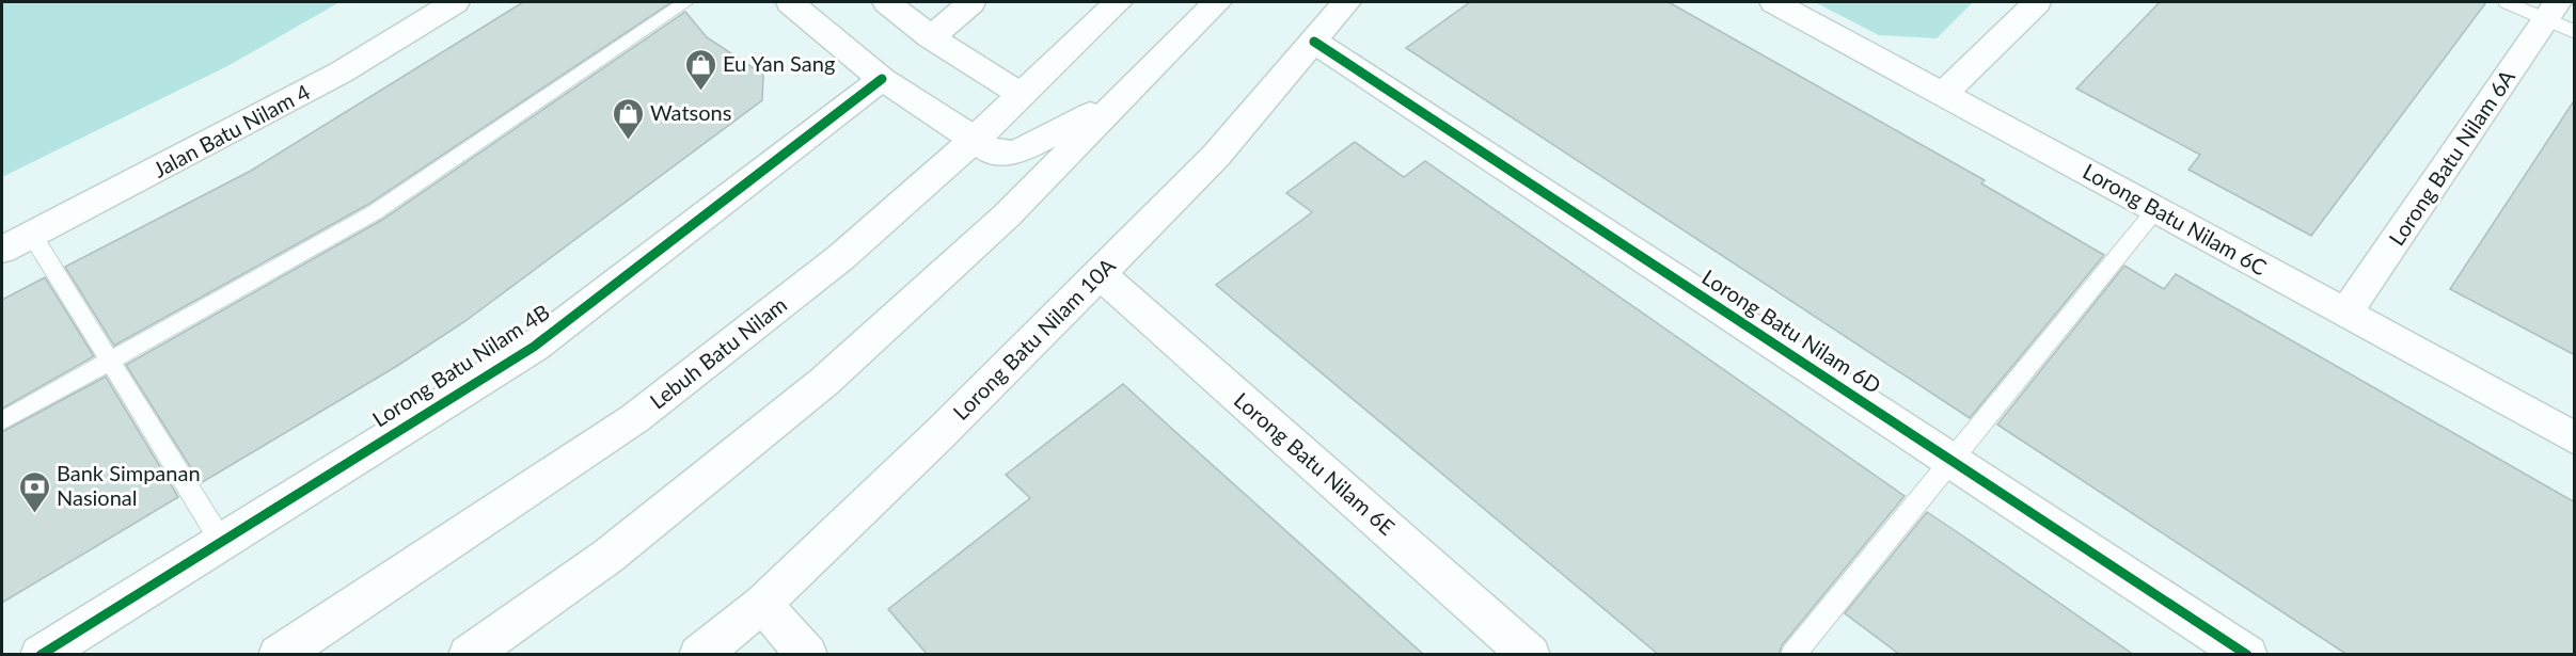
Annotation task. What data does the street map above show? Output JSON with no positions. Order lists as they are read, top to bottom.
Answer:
{
  "streets": {
    "street": [
      "Jalan Batu Nilam 4",
      "Lorong Batu Nilam 6A",
      "Lorong Batu Nilam 6C",
      "Lorong Batu Nilam 6D",
      "Lorong Batu Nilam 10A",
      "Lebuh Batu Nilam",
      "Lorong Batu Nilam 4B",
      "Lorong Batu Nilam 6E"
    ]
  },
  "crossings": [
    ["Lorong Batu Nilam 6A", "Lorong Batu Nilam 6C"],
    ["Lorong Batu Nilam 6D", "Lorong Batu Nilam 10A"],
    ["Lorong Batu Nilam 10A", "Lorong Batu Nilam 6E"]
  ],
  "places": {
    "shop": ["Eu Yan Sang", "Watsons"],
    "bank": ["Bank Simpanan Nasional"]
  }
}
